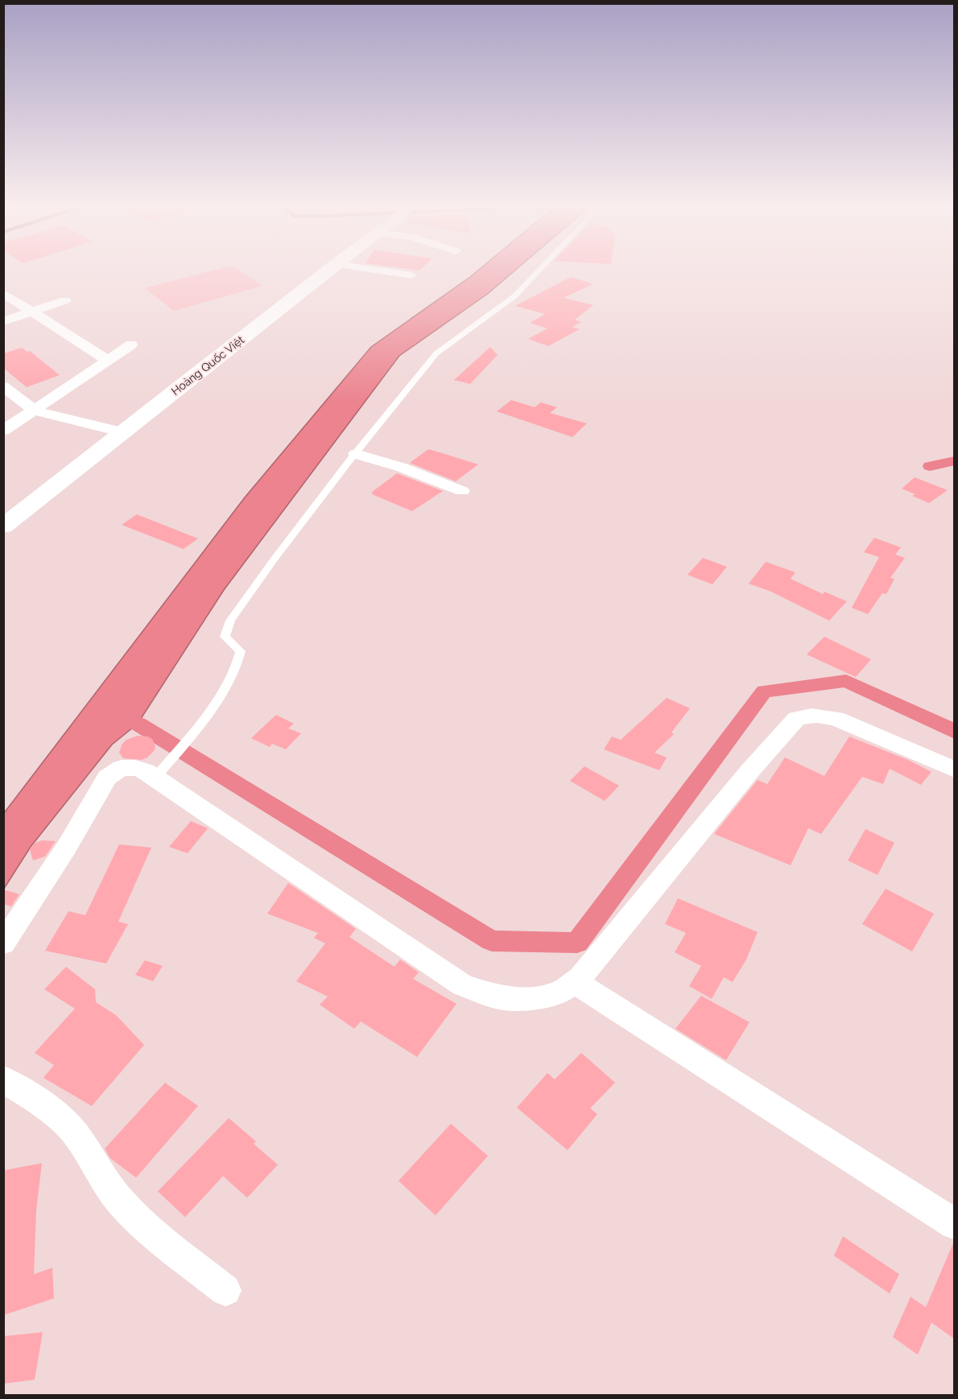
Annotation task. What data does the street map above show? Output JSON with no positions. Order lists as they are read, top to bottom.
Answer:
{
  "streets": {
    "street": ["Hoàng Quốc Việt"]
  }
}
